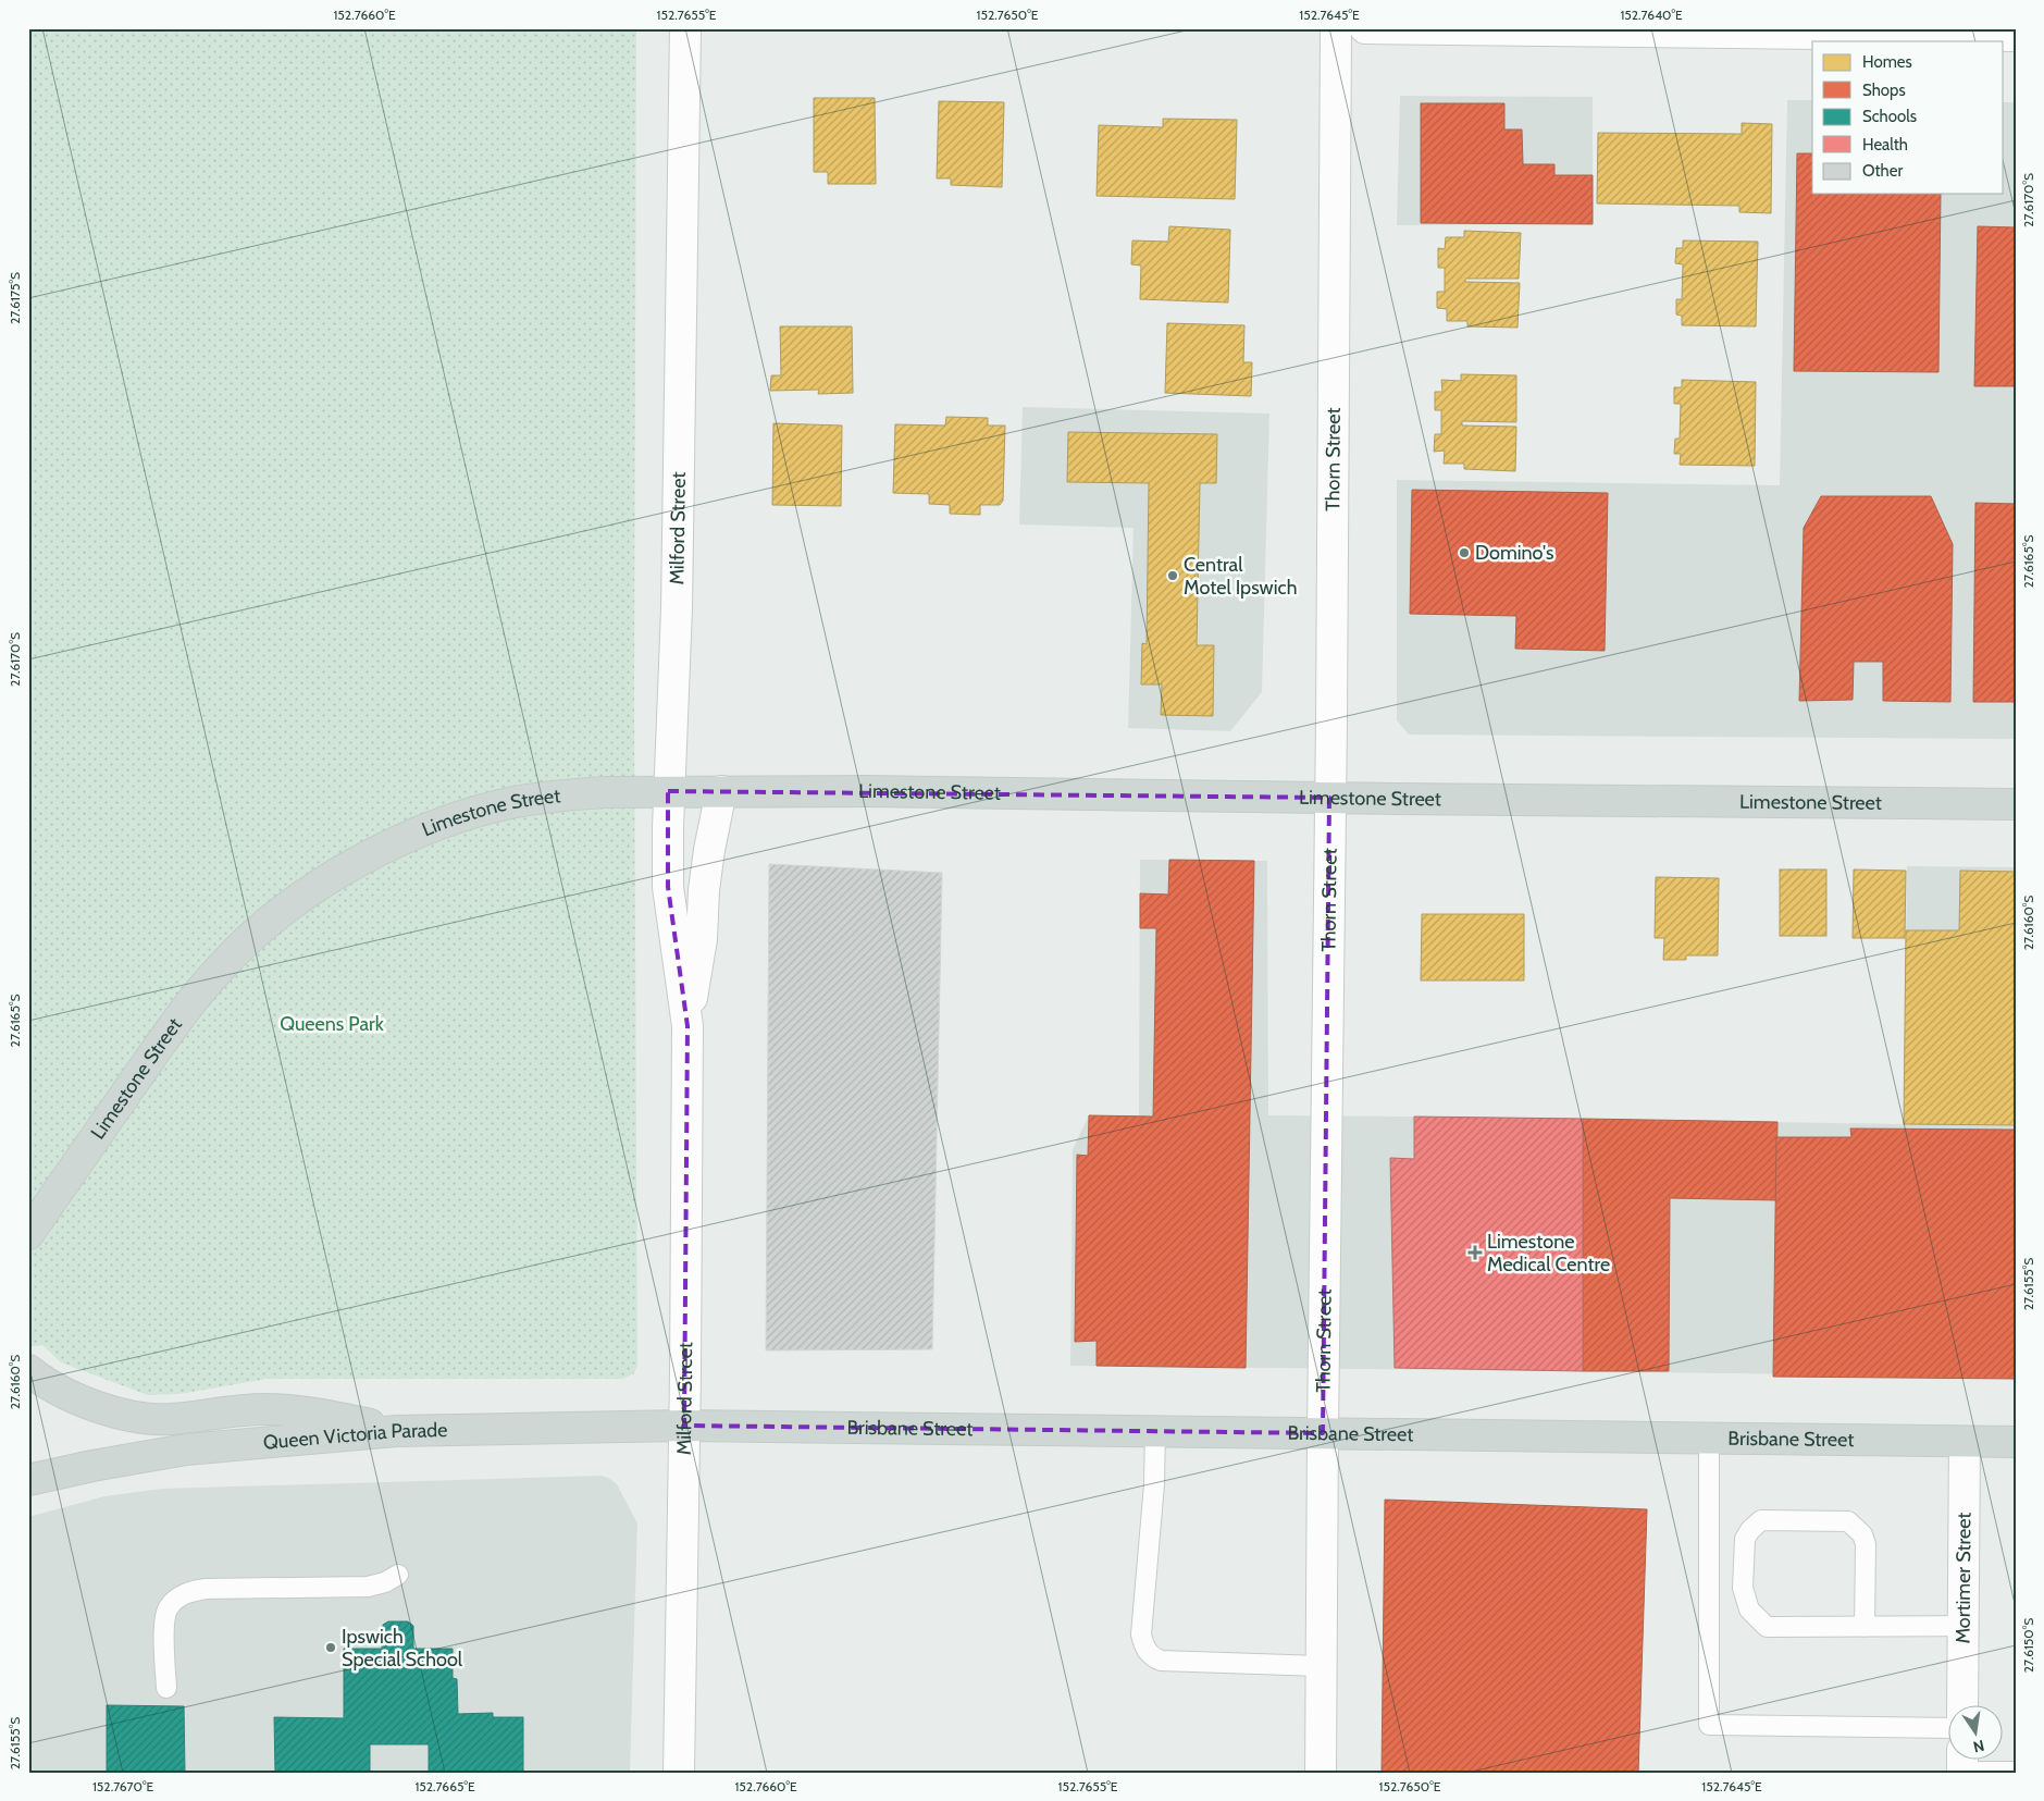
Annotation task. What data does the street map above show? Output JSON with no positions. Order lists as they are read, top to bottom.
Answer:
{
  "streets": {
    "main road": ["Limestone Street", "Brisbane Street", "Queen Victoria Parade"],
    "street": ["Thorn Street", "Milford Street", "Mortimer Street"]
  },
  "crossings": [
    ["Thorn Street", "Limestone Street"],
    ["Thorn Street", "Brisbane Street"],
    ["Milford Street", "Limestone Street"],
    ["Milford Street", "Brisbane Street"],
    ["Milford Street", "Queen Victoria Parade"],
    ["Brisbane Street", "Queen Victoria Parade"],
    ["Brisbane Street", "Mortimer Street"]
  ],
  "parks": ["Queens Park"],
  "places": {
    "other": ["Domino's", "Central Motel Ipswich", "Ipswich Special School"],
    "health": ["Limestone Medical Centre"]
  },
  "legend": [
    "Homes",
    "Shops",
    "Schools",
    "Health",
    "Other"
  ],
  "north": "bottom",
  "coordinates": [
    "152.7660°E",
    "152.7655°E",
    "152.7650°E",
    "152.7645°E",
    "152.7640°E",
    "27.6170°S",
    "27.6175°S",
    "27.6165°S",
    "27.6160°S",
    "27.6155°S",
    "27.6150°S",
    "152.7670°E",
    "152.7665°E"
  ]
}
